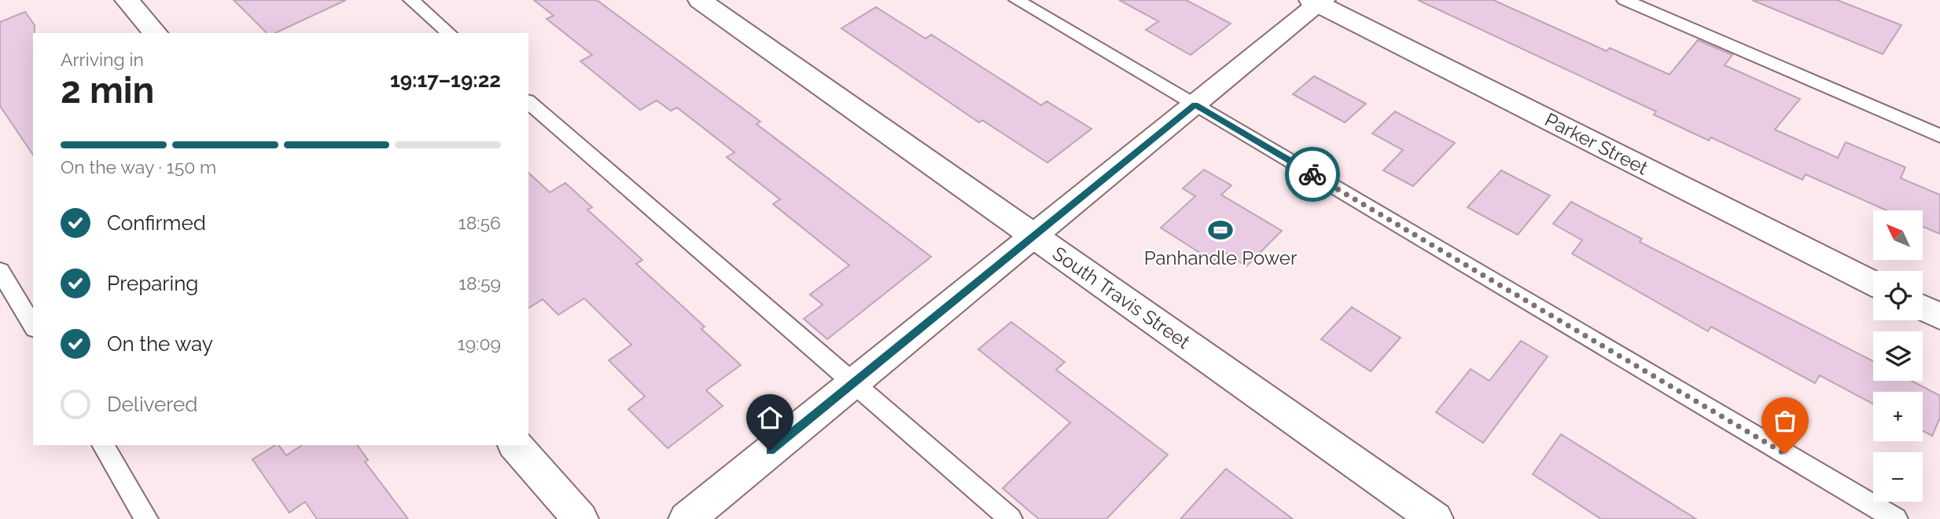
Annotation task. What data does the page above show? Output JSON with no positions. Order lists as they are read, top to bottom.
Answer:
{
  "streets": {
    "street": ["Parker Street", "South Travis Street"]
  },
  "places": {
    "sports": ["Panhandle Power"]
  },
  "north": "top left",
  "page": {
    "heading": ["2 min", "Arriving in", "19:17–19:22"],
    "bar": "On the way · 150 m",
    "list": [
      ["Confirmed", "18:56"],
      ["Preparing", "18:59"],
      ["On the way", "19:09"],
      "Delivered"
    ],
    "map_buttons": ["+", "−"]
  }
}
